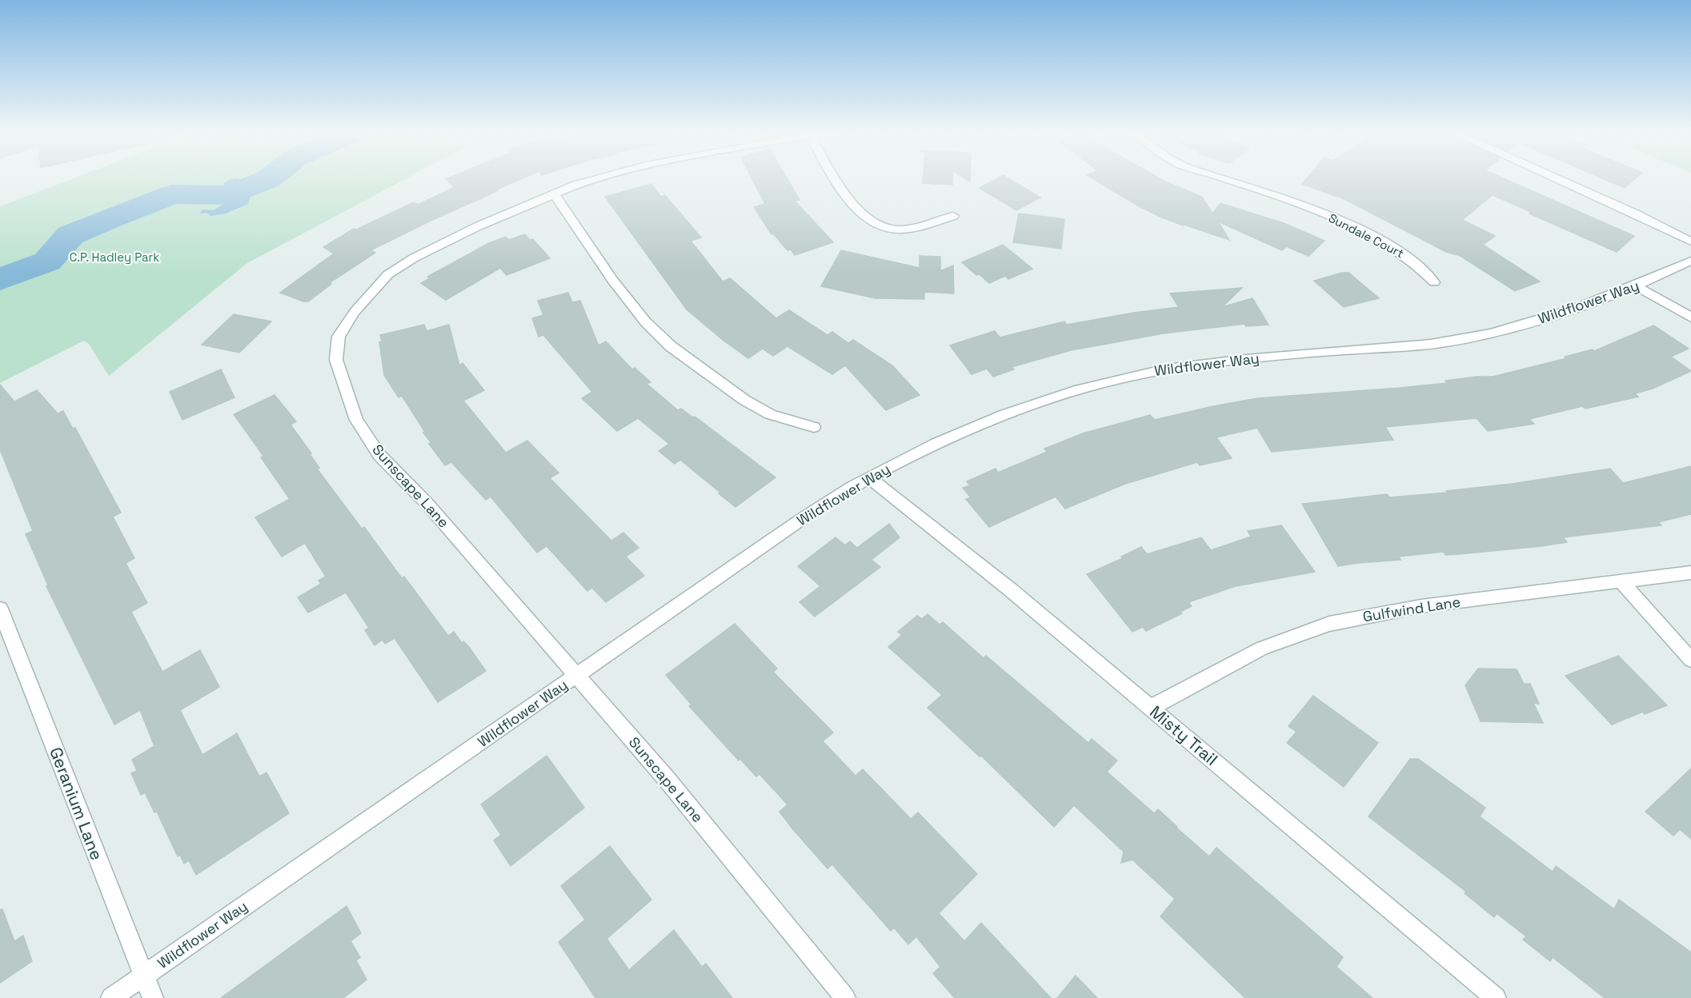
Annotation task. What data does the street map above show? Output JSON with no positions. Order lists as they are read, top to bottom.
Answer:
{
  "streets": {
    "street": [
      "Sundale Court",
      "Wildflower Way",
      "Sunscape Lane",
      "Gulfwind Lane",
      "Misty Trail",
      "Geranium Lane"
    ]
  },
  "crossings": [
    ["Wildflower Way", "Sunscape Lane"],
    ["Wildflower Way", "Misty Trail"],
    ["Wildflower Way", "Geranium Lane"],
    ["Gulfwind Lane", "Misty Trail"]
  ],
  "parks": ["C.P. Hadley Park"]
}
